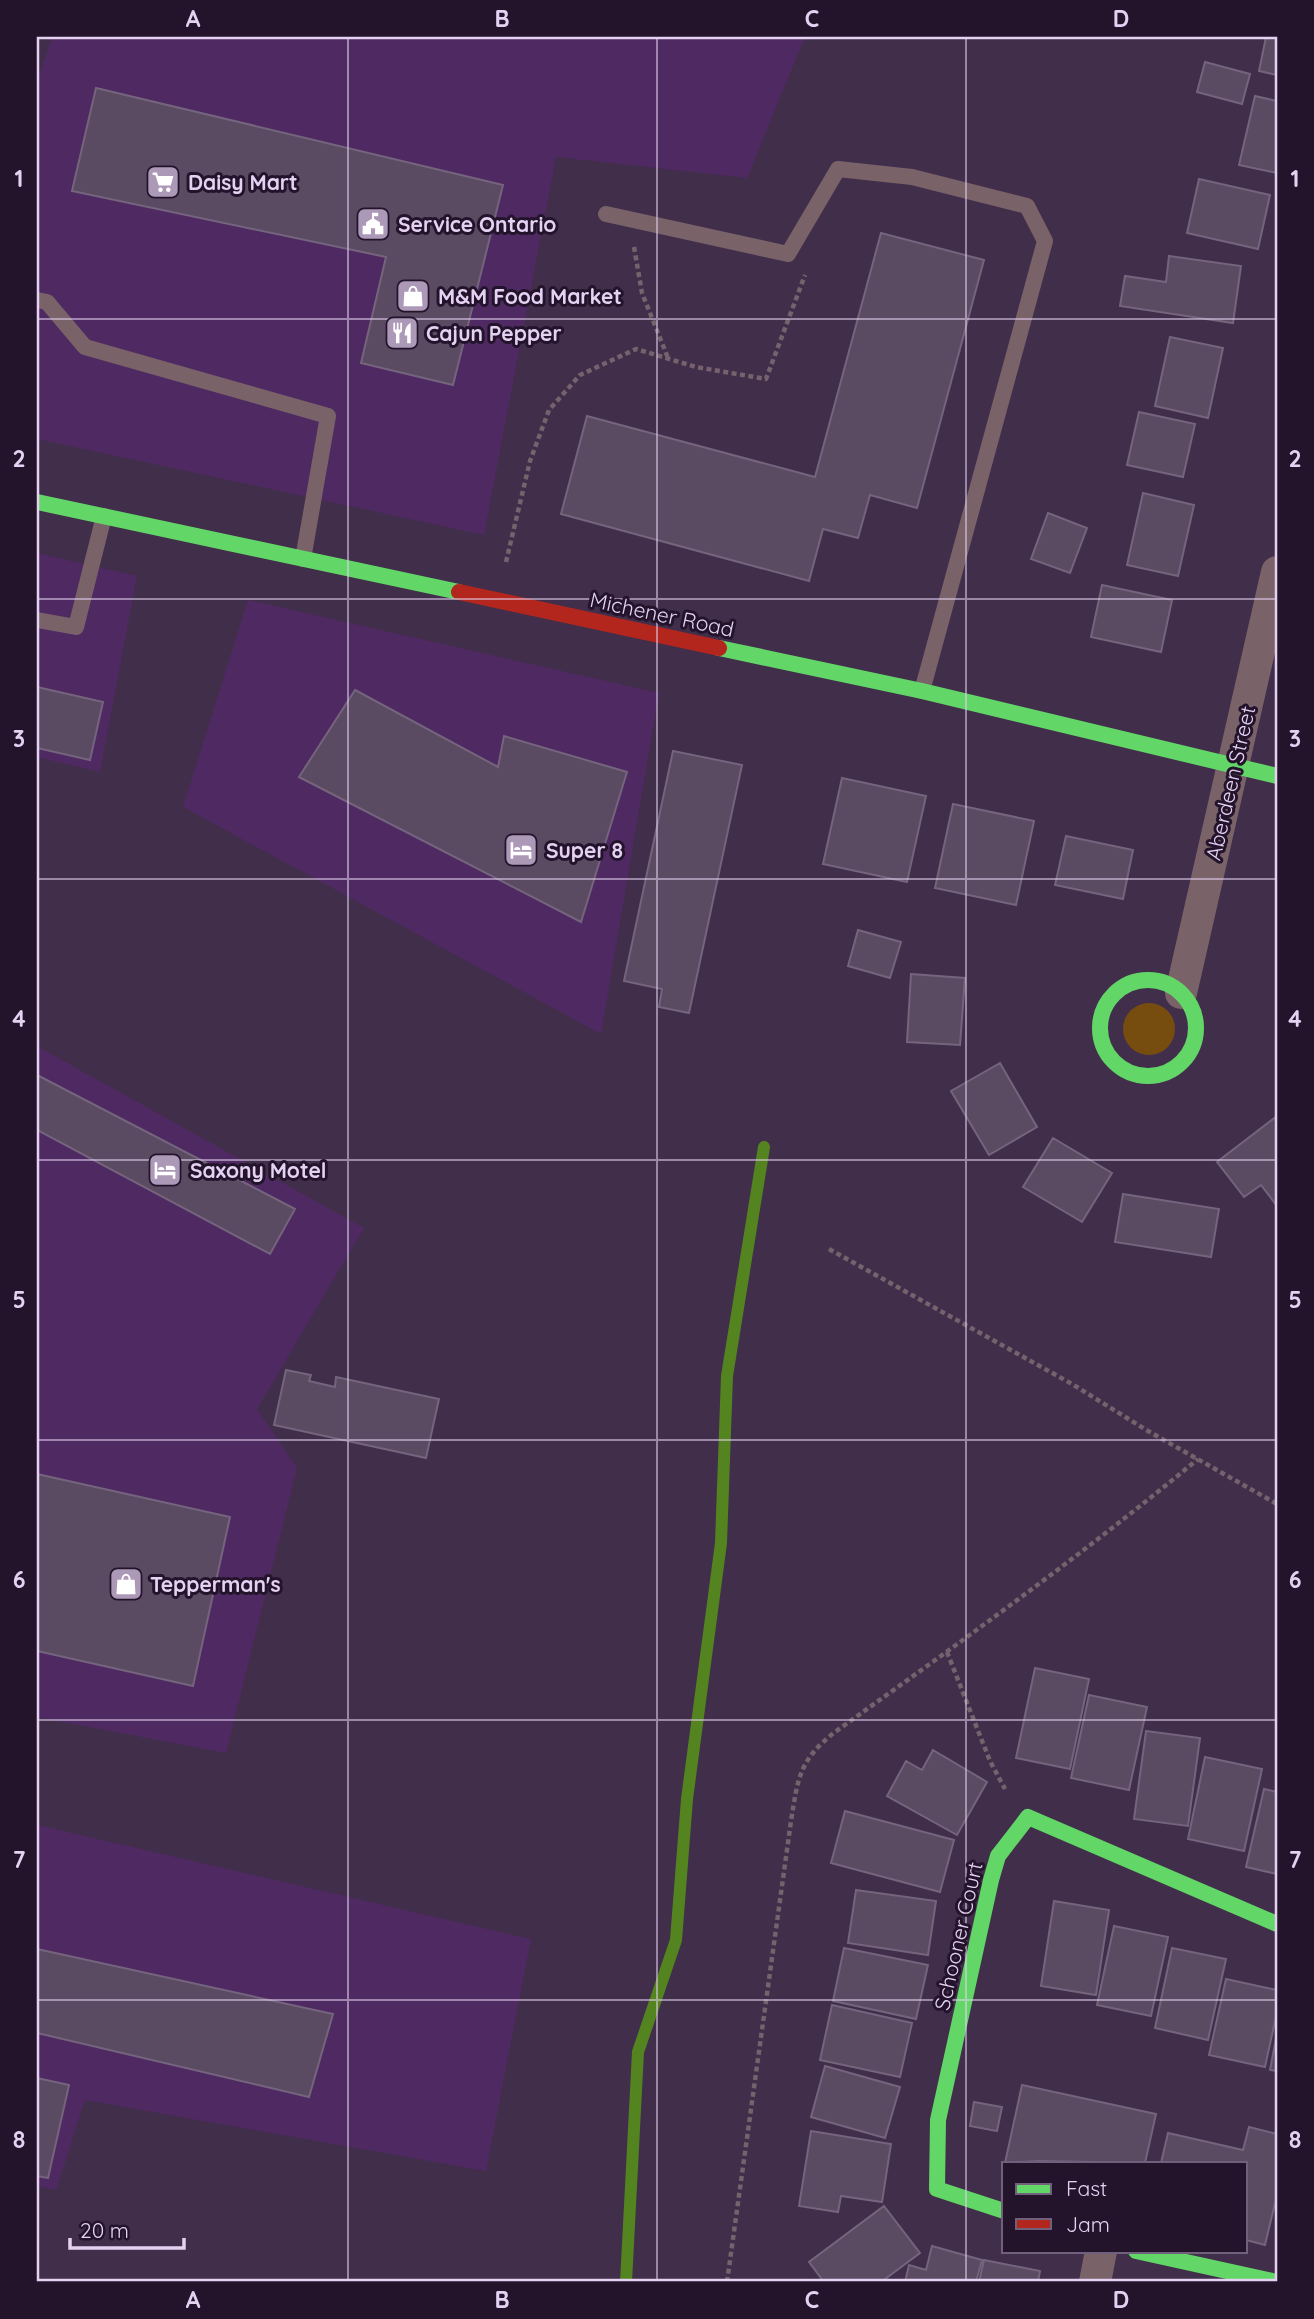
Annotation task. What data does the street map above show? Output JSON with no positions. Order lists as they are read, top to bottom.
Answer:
{
  "streets": {
    "street": ["Michener Road", "Aberdeen Street", "Schooner Court"]
  },
  "crossings": [
    ["Michener Road", "Aberdeen Street"]
  ],
  "places": {
    "supermarket": ["Daisy Mart"],
    "public building": ["Service Ontario"],
    "shop": ["M&M Food Market", "Tepperman's"],
    "restaurant": ["Cajun Pepper"],
    "hotel": ["Super 8", "Saxony Motel"]
  },
  "legend": ["Fast", "Jam"],
  "scale_bar": "20 m",
  "grid": {
    "columns": [
      "A",
      "B",
      "C",
      "D"
    ],
    "rows": [
      "1",
      "2",
      "3",
      "4",
      "5",
      "6",
      "7",
      "8"
    ]
  }
}
